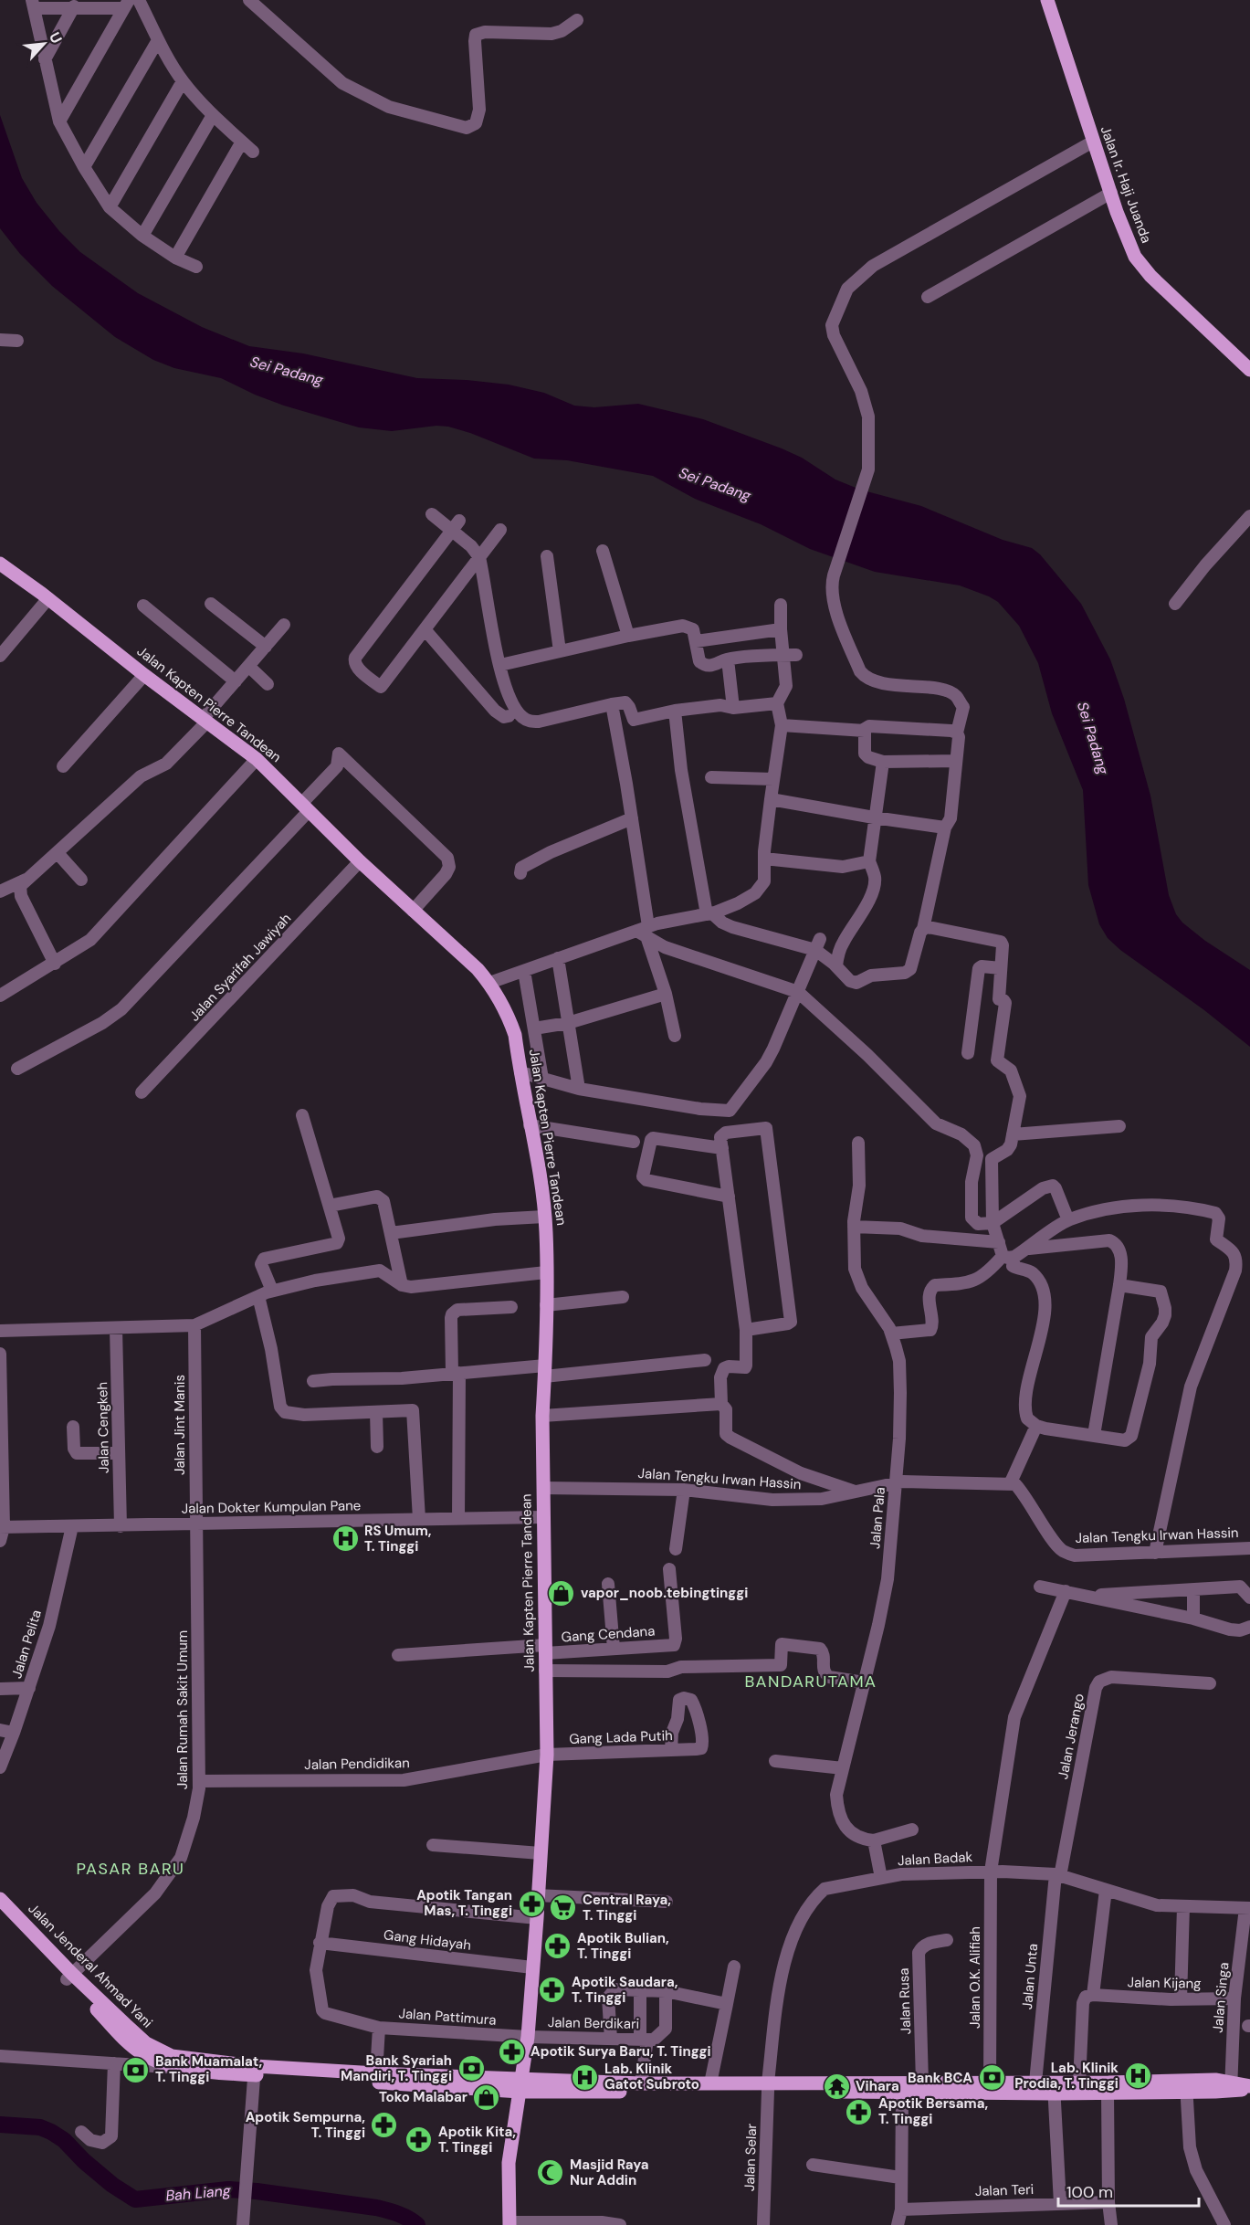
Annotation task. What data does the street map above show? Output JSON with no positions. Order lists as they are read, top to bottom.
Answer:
{
  "streets": {
    "main road": ["Jalan Ir. Haji Juanda", "Jalan Kapten Pierre Tandean", "Jalan Jenderal Ahmad Yani"],
    "street": [
      "Jalan Syarifah Jawiyah",
      "Jalan Jint Manis",
      "Jalan Cengkeh",
      "Jalan Tengku Irwan Hassin",
      "Jalan Dokter Kumpulan Pane",
      "Jalan Pala",
      "Gang Cendana",
      "Jalan Pelita",
      "Jalan Rumah Sakit Umum",
      "Jalan Jerango",
      "Gang Lada Putih",
      "Jalan Pendidikan",
      "Jalan Badak",
      "Gang Hidayah",
      "Jalan Unta",
      "Jalan O.K. Alifiah",
      "Jalan Kijang",
      "Jalan Singa",
      "Jalan Rusa",
      "Jalan Pattimura",
      "Jalan Berdikari",
      "Jalan Selar",
      "Jalan Teri"
    ]
  },
  "crossings": [
    ["Jalan Kapten Pierre Tandean", "Jalan Syarifah Jawiyah"],
    ["Jalan Kapten Pierre Tandean", "Jalan Tengku Irwan Hassin"],
    ["Jalan Kapten Pierre Tandean", "Jalan Dokter Kumpulan Pane"],
    ["Jalan Kapten Pierre Tandean", "Gang Cendana"],
    ["Jalan Kapten Pierre Tandean", "Gang Lada Putih"],
    ["Jalan Kapten Pierre Tandean", "Jalan Pendidikan"],
    ["Jalan Kapten Pierre Tandean", "Gang Hidayah"],
    ["Jalan Kapten Pierre Tandean", "Jalan Jenderal Ahmad Yani"],
    ["Jalan Kapten Pierre Tandean", "Jalan Pattimura"],
    ["Jalan Kapten Pierre Tandean", "Jalan Berdikari"],
    ["Jalan Jint Manis", "Jalan Dokter Kumpulan Pane"],
    ["Jalan Jint Manis", "Jalan Rumah Sakit Umum"],
    ["Jalan Cengkeh", "Jalan Dokter Kumpulan Pane"],
    ["Jalan Tengku Irwan Hassin", "Jalan Pala"],
    ["Jalan Dokter Kumpulan Pane", "Jalan Pelita"],
    ["Jalan Dokter Kumpulan Pane", "Jalan Rumah Sakit Umum"],
    ["Jalan Rumah Sakit Umum", "Jalan Pendidikan"],
    ["Jalan Rumah Sakit Umum", "Jalan Jenderal Ahmad Yani"],
    ["Jalan Jerango", "Jalan Badak"],
    ["Jalan Jerango", "Jalan Unta"],
    ["Gang Lada Putih", "Jalan Pendidikan"],
    ["Jalan Badak", "Jalan Unta"],
    ["Jalan Badak", "Jalan O.K. Alifiah"],
    ["Jalan Badak", "Jalan Singa"],
    ["Jalan Badak", "Jalan Selar"],
    ["Jalan Jenderal Ahmad Yani", "Jalan Pattimura"],
    ["Jalan Kijang", "Jalan Singa"],
    ["Jalan Pattimura", "Jalan Berdikari"]
  ],
  "districts": ["BANDARUTAMA", "PASAR BARU"],
  "water": ["Sei Padang", "Bah Liang"],
  "places": {
    "hospital": ["RS Umum, T. Tinggi", "Lab. Klinik Prodia, T. Tinggi", "Lab. Klinik Gatot Subroto"],
    "shop": ["vapor_noob.tebingtinggi", "Toko Malabar"],
    "pharmacy": [
      "Apotik Tangan Mas, T. Tinggi",
      "Apotik Bulian, T. Tinggi",
      "Apotik Saudara, T. Tinggi",
      "Apotik Surya Baru, T. Tinggi",
      "Apotik Bersama, T. Tinggi",
      "Apotik Sempurna, T. Tinggi",
      "Apotik Kita, T. Tinggi"
    ],
    "supermarket": ["Central Raya, T. Tinggi"],
    "bank": ["Bank Syariah Mandiri, T. Tinggi", "Bank Muamalat, T. Tinggi", "Bank BCA"],
    "temple": ["Vihara"],
    "mosque": ["Masjid Raya Nur Addin"]
  },
  "scale_bar": "100 m",
  "north": "top right"
}
